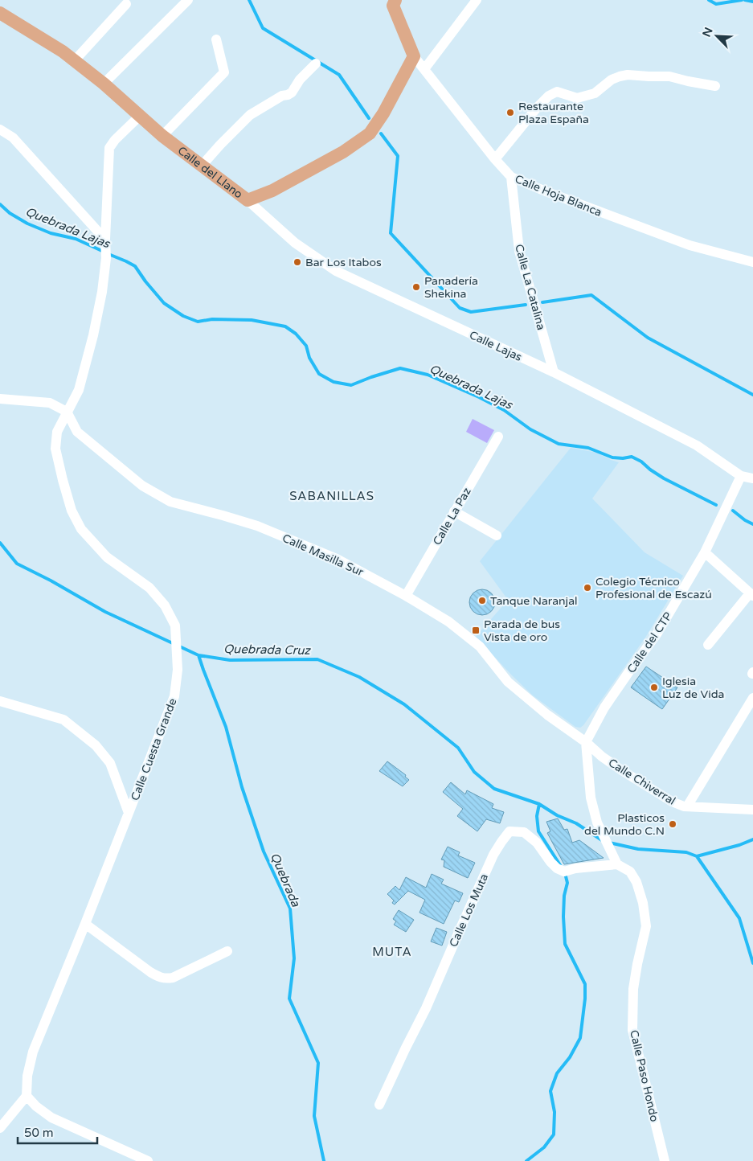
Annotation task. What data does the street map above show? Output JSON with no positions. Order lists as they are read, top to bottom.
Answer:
{
  "streets": {
    "main road": ["Calle del Llano"],
    "street": [
      "Calle Hoja Blanca",
      "Calle La Catalina",
      "Calle Lajas",
      "Calle La Paz",
      "Calle Masilla Sur",
      "Calle del CTP",
      "Calle Cuesta Grande",
      "Calle Chiverral",
      "Calle Los Muta",
      "Calle Paso Hondo"
    ]
  },
  "crossings": [
    ["Calle del Llano", "Calle Hoja Blanca"],
    ["Calle del Llano", "Calle Lajas"],
    ["Calle del Llano", "Calle Cuesta Grande"],
    ["Calle Hoja Blanca", "Calle La Catalina"],
    ["Calle La Catalina", "Calle Lajas"],
    ["Calle Lajas", "Calle del CTP"],
    ["Calle La Paz", "Calle Masilla Sur"],
    ["Calle Masilla Sur", "Calle del CTP"],
    ["Calle Masilla Sur", "Calle Cuesta Grande"],
    ["Calle Masilla Sur", "Calle Chiverral"],
    ["Calle Masilla Sur", "Calle Paso Hondo"],
    ["Calle del CTP", "Calle Chiverral"],
    ["Calle del CTP", "Calle Paso Hondo"],
    ["Calle Chiverral", "Calle Paso Hondo"],
    ["Calle Los Muta", "Calle Paso Hondo"]
  ],
  "districts": ["SABANILLAS", "MUTA"],
  "water": ["Quebrada Lajas", "Quebrada Cruz", "Quebrada"],
  "places": {
    "other": [
      "Restaurante Plaza España",
      "Bar Los Itabos",
      "Panadería Shekina",
      "Colegio Técnico Profesional de Escazú",
      "Tanque Naranjal",
      "Iglesia Luz de Vida",
      "Plasticos del Mundo C.N"
    ],
    "transit": ["Parada de bus Vista de oro"]
  },
  "scale_bar": "50 m",
  "north": "top left"
}
